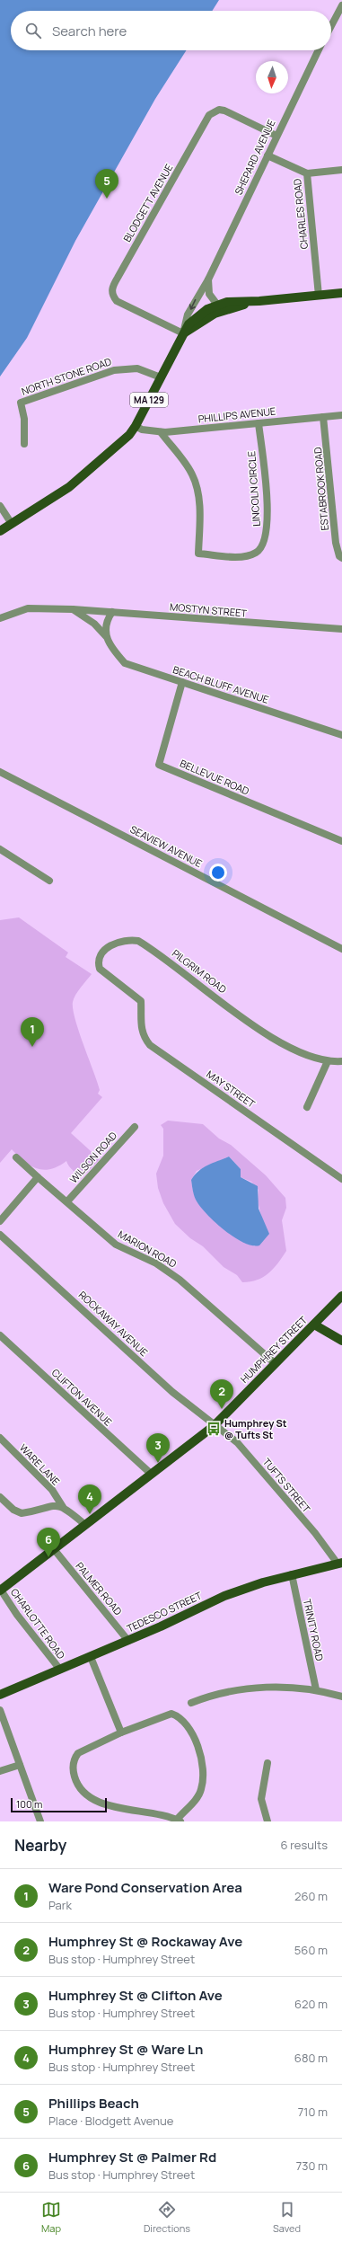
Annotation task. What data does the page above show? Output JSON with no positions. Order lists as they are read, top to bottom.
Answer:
{
  "streets": {
    "main road": ["MA 129", "HUMPHREY STREET", "TEDESCO STREET"],
    "street": [
      "SHEPARD AVENUE",
      "BLODGETT AVENUE",
      "CHARLES ROAD",
      "NORTH STONE ROAD",
      "PHILLIPS AVENUE",
      "LINCOLN CIRCLE",
      "ESTABROOK ROAD",
      "MOSTYN STREET",
      "BEACH BLUFF AVENUE",
      "BELLEVUE ROAD",
      "SEAVIEW AVENUE",
      "PILGRIM ROAD",
      "MAY STREET",
      "WILSON ROAD",
      "MARION ROAD",
      "ROCKAWAY AVENUE",
      "CLIFTON AVENUE",
      "WARE LANE",
      "TUFTS STREET",
      "PALMER ROAD",
      "CHARLOTTE ROAD",
      "TRINITY ROAD"
    ]
  },
  "crossings": [
    ["SHEPARD AVENUE", "BLODGETT AVENUE"],
    ["SHEPARD AVENUE", "CHARLES ROAD"],
    ["SHEPARD AVENUE", "MA 129"],
    ["BLODGETT AVENUE", "MA 129"],
    ["CHARLES ROAD", "MA 129"],
    ["NORTH STONE ROAD", "MA 129"],
    ["MA 129", "PHILLIPS AVENUE"],
    ["PHILLIPS AVENUE", "LINCOLN CIRCLE"],
    ["PHILLIPS AVENUE", "ESTABROOK ROAD"],
    ["MOSTYN STREET", "BEACH BLUFF AVENUE"],
    ["BEACH BLUFF AVENUE", "BELLEVUE ROAD"],
    ["PILGRIM ROAD", "MAY STREET"],
    ["WILSON ROAD", "MARION ROAD"],
    ["MARION ROAD", "HUMPHREY STREET"],
    ["ROCKAWAY AVENUE", "HUMPHREY STREET"],
    ["ROCKAWAY AVENUE", "TUFTS STREET"],
    ["HUMPHREY STREET", "CLIFTON AVENUE"],
    ["HUMPHREY STREET", "TUFTS STREET"],
    ["HUMPHREY STREET", "PALMER ROAD"],
    ["HUMPHREY STREET", "CHARLOTTE ROAD"],
    ["TUFTS STREET", "TEDESCO STREET"],
    ["PALMER ROAD", "TEDESCO STREET"],
    ["TEDESCO STREET", "CHARLOTTE ROAD"],
    ["TEDESCO STREET", "TRINITY ROAD"]
  ],
  "places": {
    "bus stop": ["Humphrey St @ Tufts St"]
  },
  "scale_bar": "100 m",
  "north": "bottom",
  "page": {
    "search": "Search here",
    "pins": [
      "5",
      "1",
      "2",
      "3",
      "4",
      "6"
    ],
    "scale": "100 m",
    "heading": ["Nearby", "6 results"],
    "list": [
      {
        "mark": "1",
        "name": "Ware Pond Conservation Area",
        "note": "Park",
        "value": "260 m"
      },
      {
        "mark": "2",
        "name": "Humphrey St @ Rockaway Ave",
        "note": "Bus stop · Humphrey Street",
        "value": "560 m"
      },
      {
        "mark": "3",
        "name": "Humphrey St @ Clifton Ave",
        "note": "Bus stop · Humphrey Street",
        "value": "620 m"
      },
      {
        "mark": "4",
        "name": "Humphrey St @ Ware Ln",
        "note": "Bus stop · Humphrey Street",
        "value": "680 m"
      },
      {
        "mark": "5",
        "name": "Phillips Beach",
        "note": "Place · Blodgett Avenue",
        "value": "710 m"
      },
      {
        "mark": "6",
        "name": "Humphrey St @ Palmer Rd",
        "note": "Bus stop · Humphrey Street",
        "value": "730 m"
      }
    ],
    "nav": ["Map", "Directions", "Saved"]
  }
}
